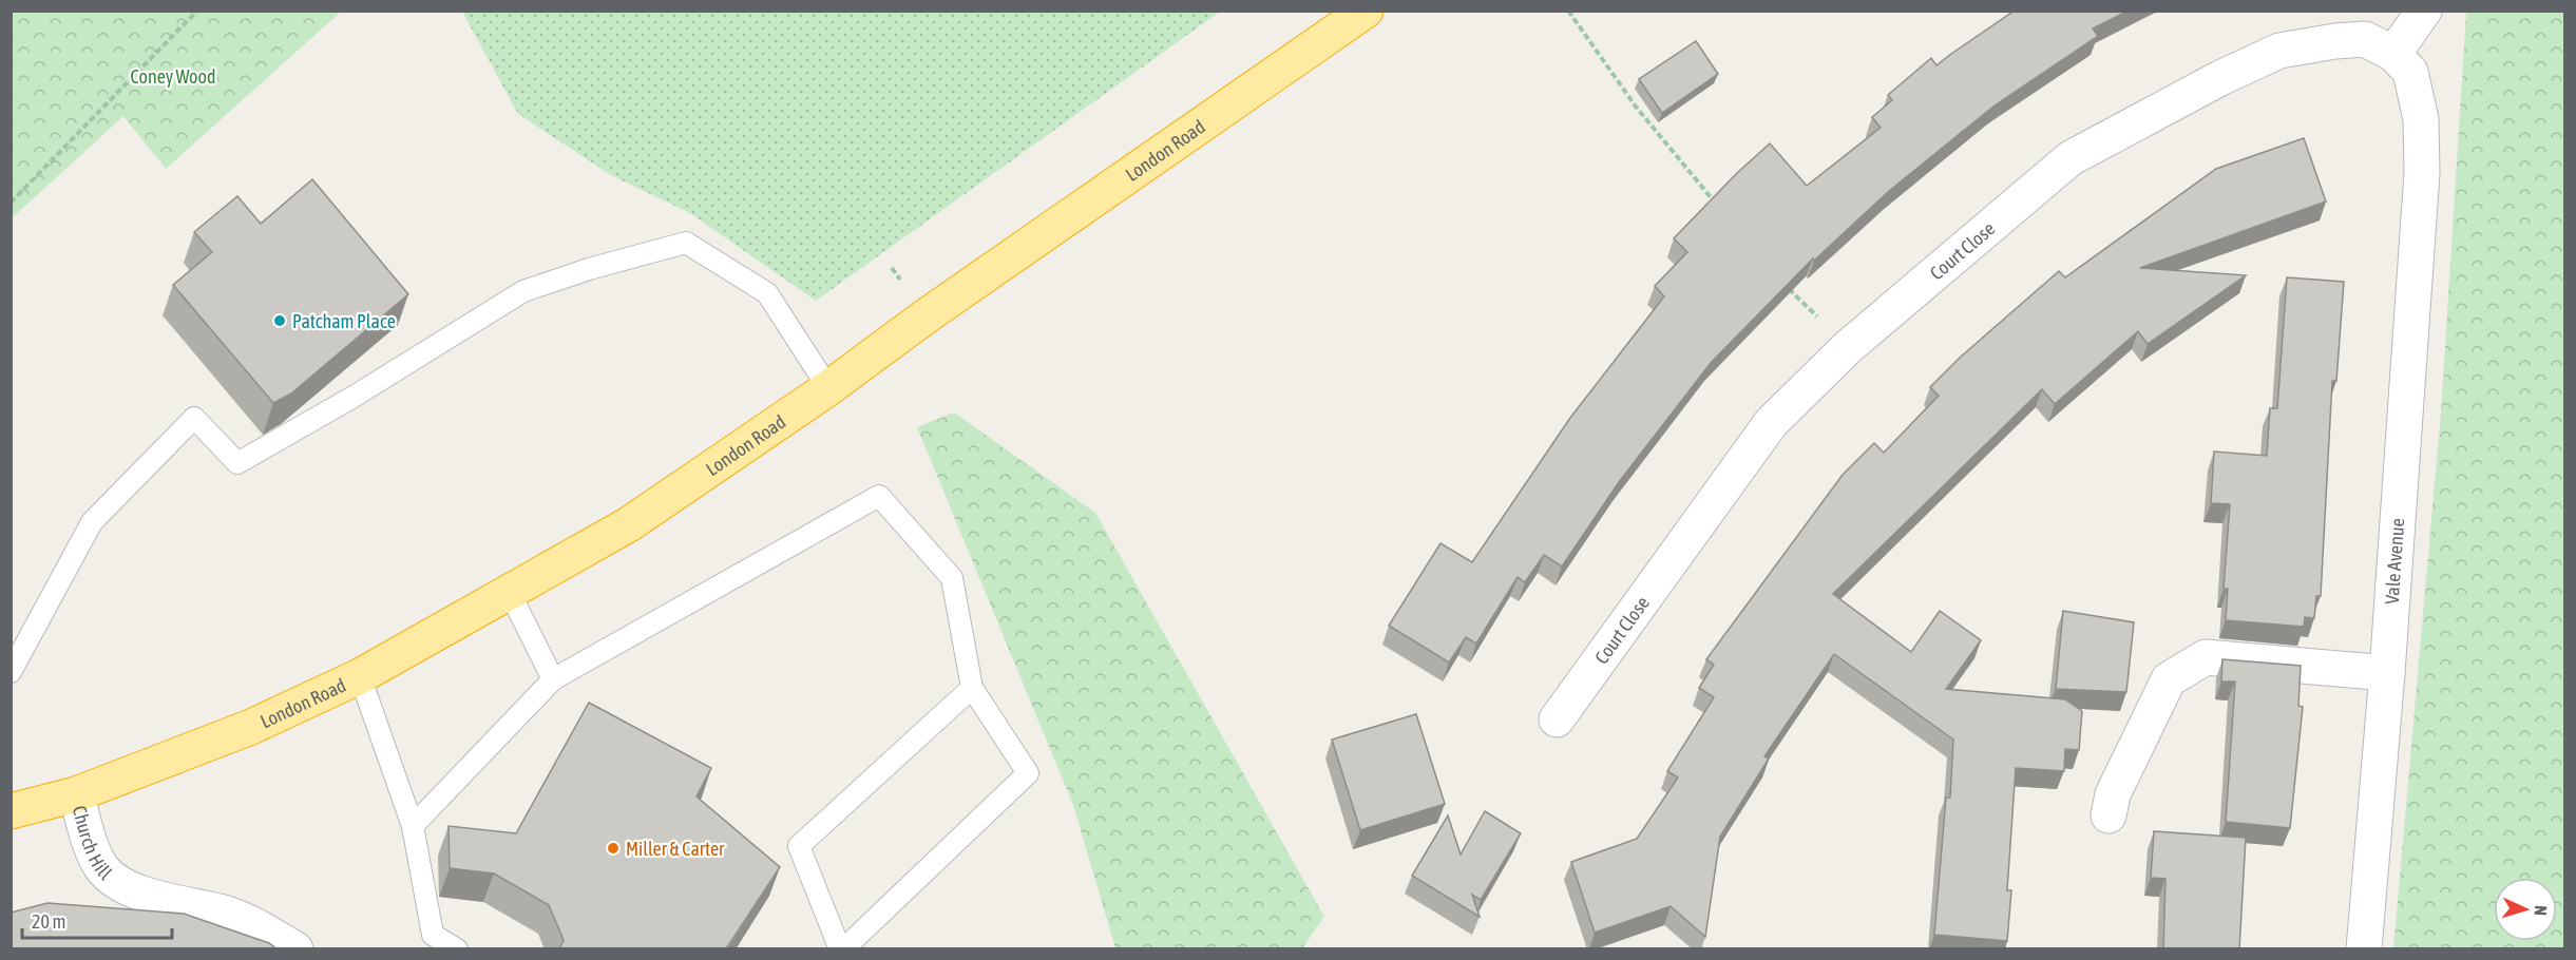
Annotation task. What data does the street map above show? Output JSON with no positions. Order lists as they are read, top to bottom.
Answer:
{
  "streets": {
    "highway": ["London Road"],
    "street": ["Court Close", "Vale Avenue", "Church Hill"]
  },
  "crossings": [
    ["London Road", "Church Hill"],
    ["Court Close", "Vale Avenue"]
  ],
  "parks": ["Coney Wood"],
  "places": ["Patcham Place", "Miller & Carter"],
  "scale_bar": "20 m",
  "north": "right"
}
